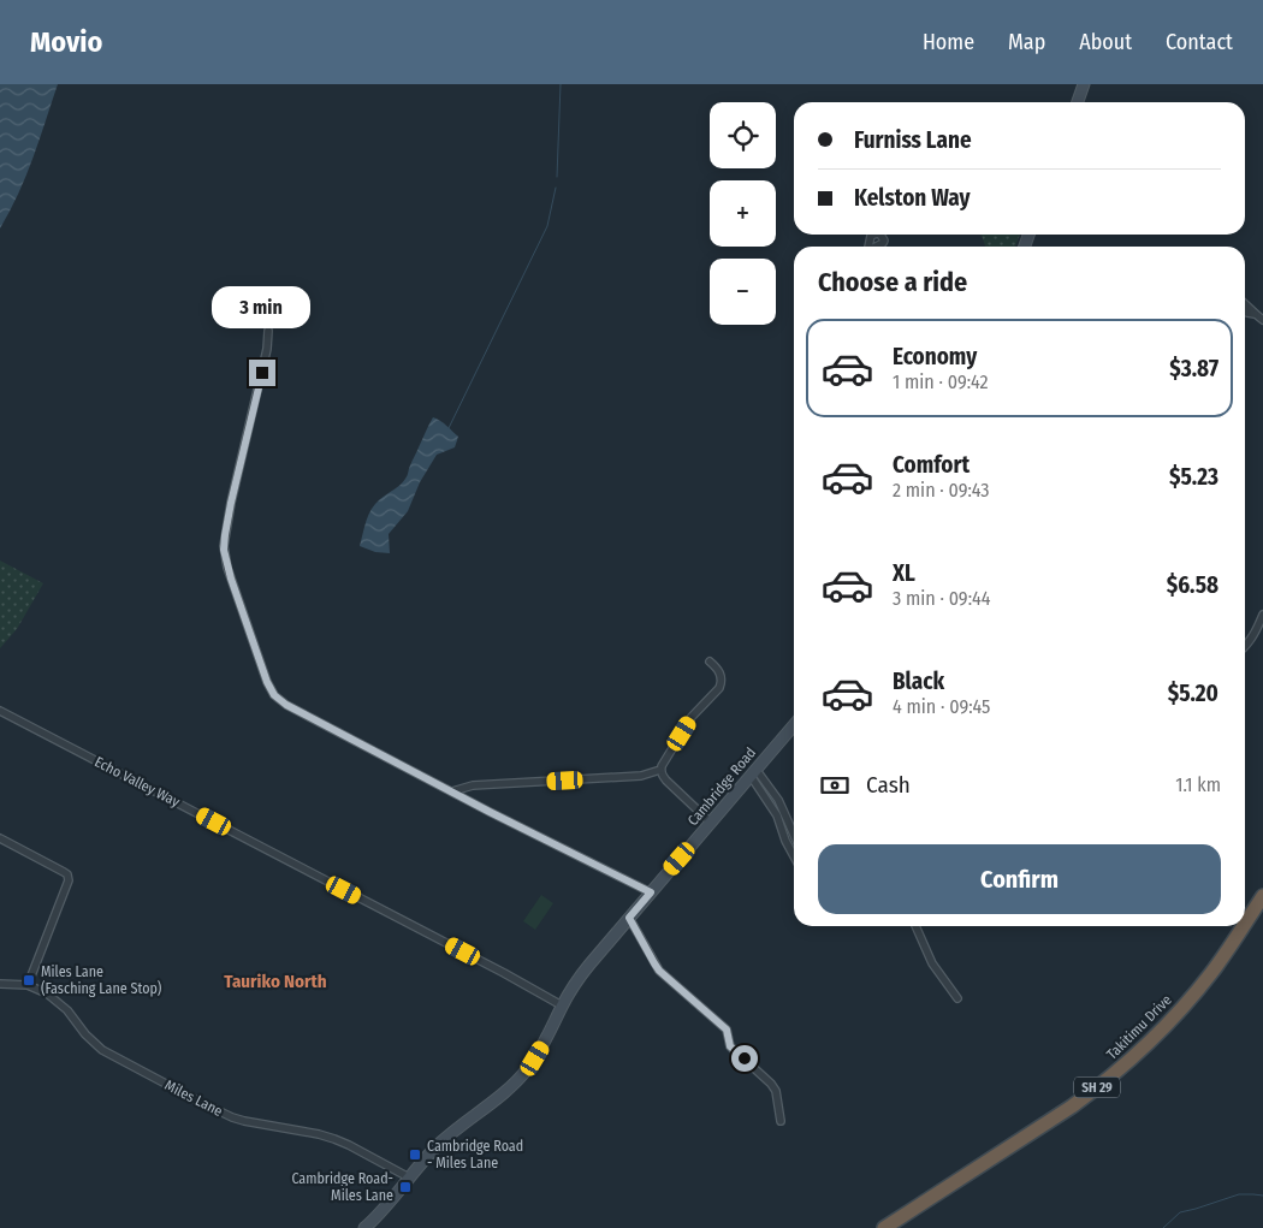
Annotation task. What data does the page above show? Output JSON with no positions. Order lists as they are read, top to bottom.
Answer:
{
  "streets": {
    "highway": ["Takitimu Drive", "SH 29"],
    "main road": ["Cambridge Road"],
    "street": ["Echo Valley Way", "Miles Lane"]
  },
  "crossings": [
    ["Echo Valley Way", "Cambridge Road"],
    ["Cambridge Road", "Miles Lane"]
  ],
  "districts": ["Tauriko North"],
  "places": {
    "transit": ["Miles Lane (Fasching Lane Stop)", "Cambridge Road - Miles Lane", "Cambridge Road- Miles Lane"]
  },
  "page": {
    "header": "Movio",
    "nav": [
      "Home",
      "Map",
      "About",
      "Contact"
    ],
    "map_buttons": ["+", "−"],
    "banner": ["Furniss Lane", "Kelston Way"],
    "heading": "Choose a ride",
    "bubble": "3 min",
    "list": [
      {
        "name": "Economy",
        "note": "1 min · 09:42",
        "value": "$3.87"
      },
      {
        "name": "Comfort",
        "note": "2 min · 09:43",
        "value": "$5.23"
      },
      {
        "name": "XL",
        "note": "3 min · 09:44",
        "value": "$6.58"
      },
      {
        "name": "Black",
        "note": "4 min · 09:45",
        "value": "$5.20"
      }
    ],
    "pay": ["Cash", "1.1 km"],
    "buttons": "Confirm"
  }
}
